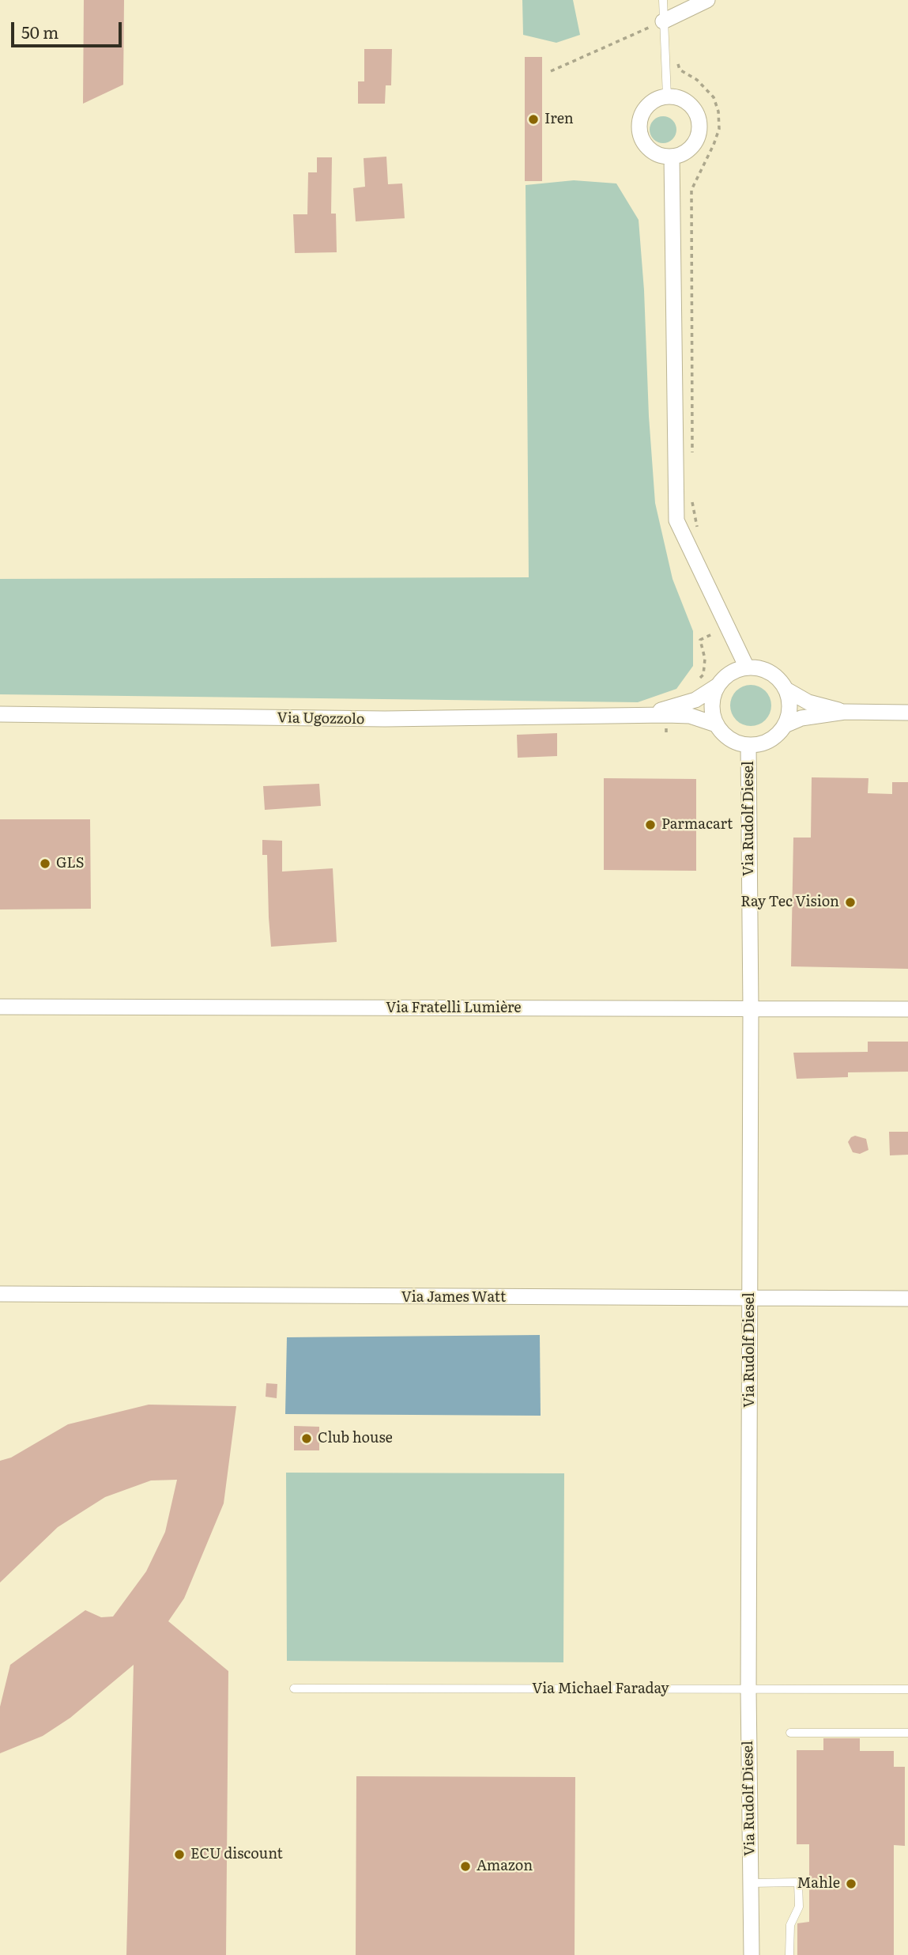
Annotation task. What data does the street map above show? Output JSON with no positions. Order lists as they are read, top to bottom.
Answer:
{
  "streets": {
    "street": [
      "Via Ugozzolo",
      "Via Rudolf Diesel",
      "Via Fratelli Lumière",
      "Via James Watt"
    ],
    "lane": ["Via Michael Faraday"]
  },
  "crossings": [
    ["Via Ugozzolo", "Via Rudolf Diesel"],
    ["Via Rudolf Diesel", "Via Fratelli Lumière"],
    ["Via Rudolf Diesel", "Via James Watt"],
    ["Via Rudolf Diesel", "Via Michael Faraday"]
  ],
  "places": [
    "Iren",
    "Parmacart",
    "GLS",
    "Ray Tec Vision",
    "Club house",
    "ECU discount",
    "Amazon",
    "Mahle"
  ],
  "scale_bar": "50 m"
}
